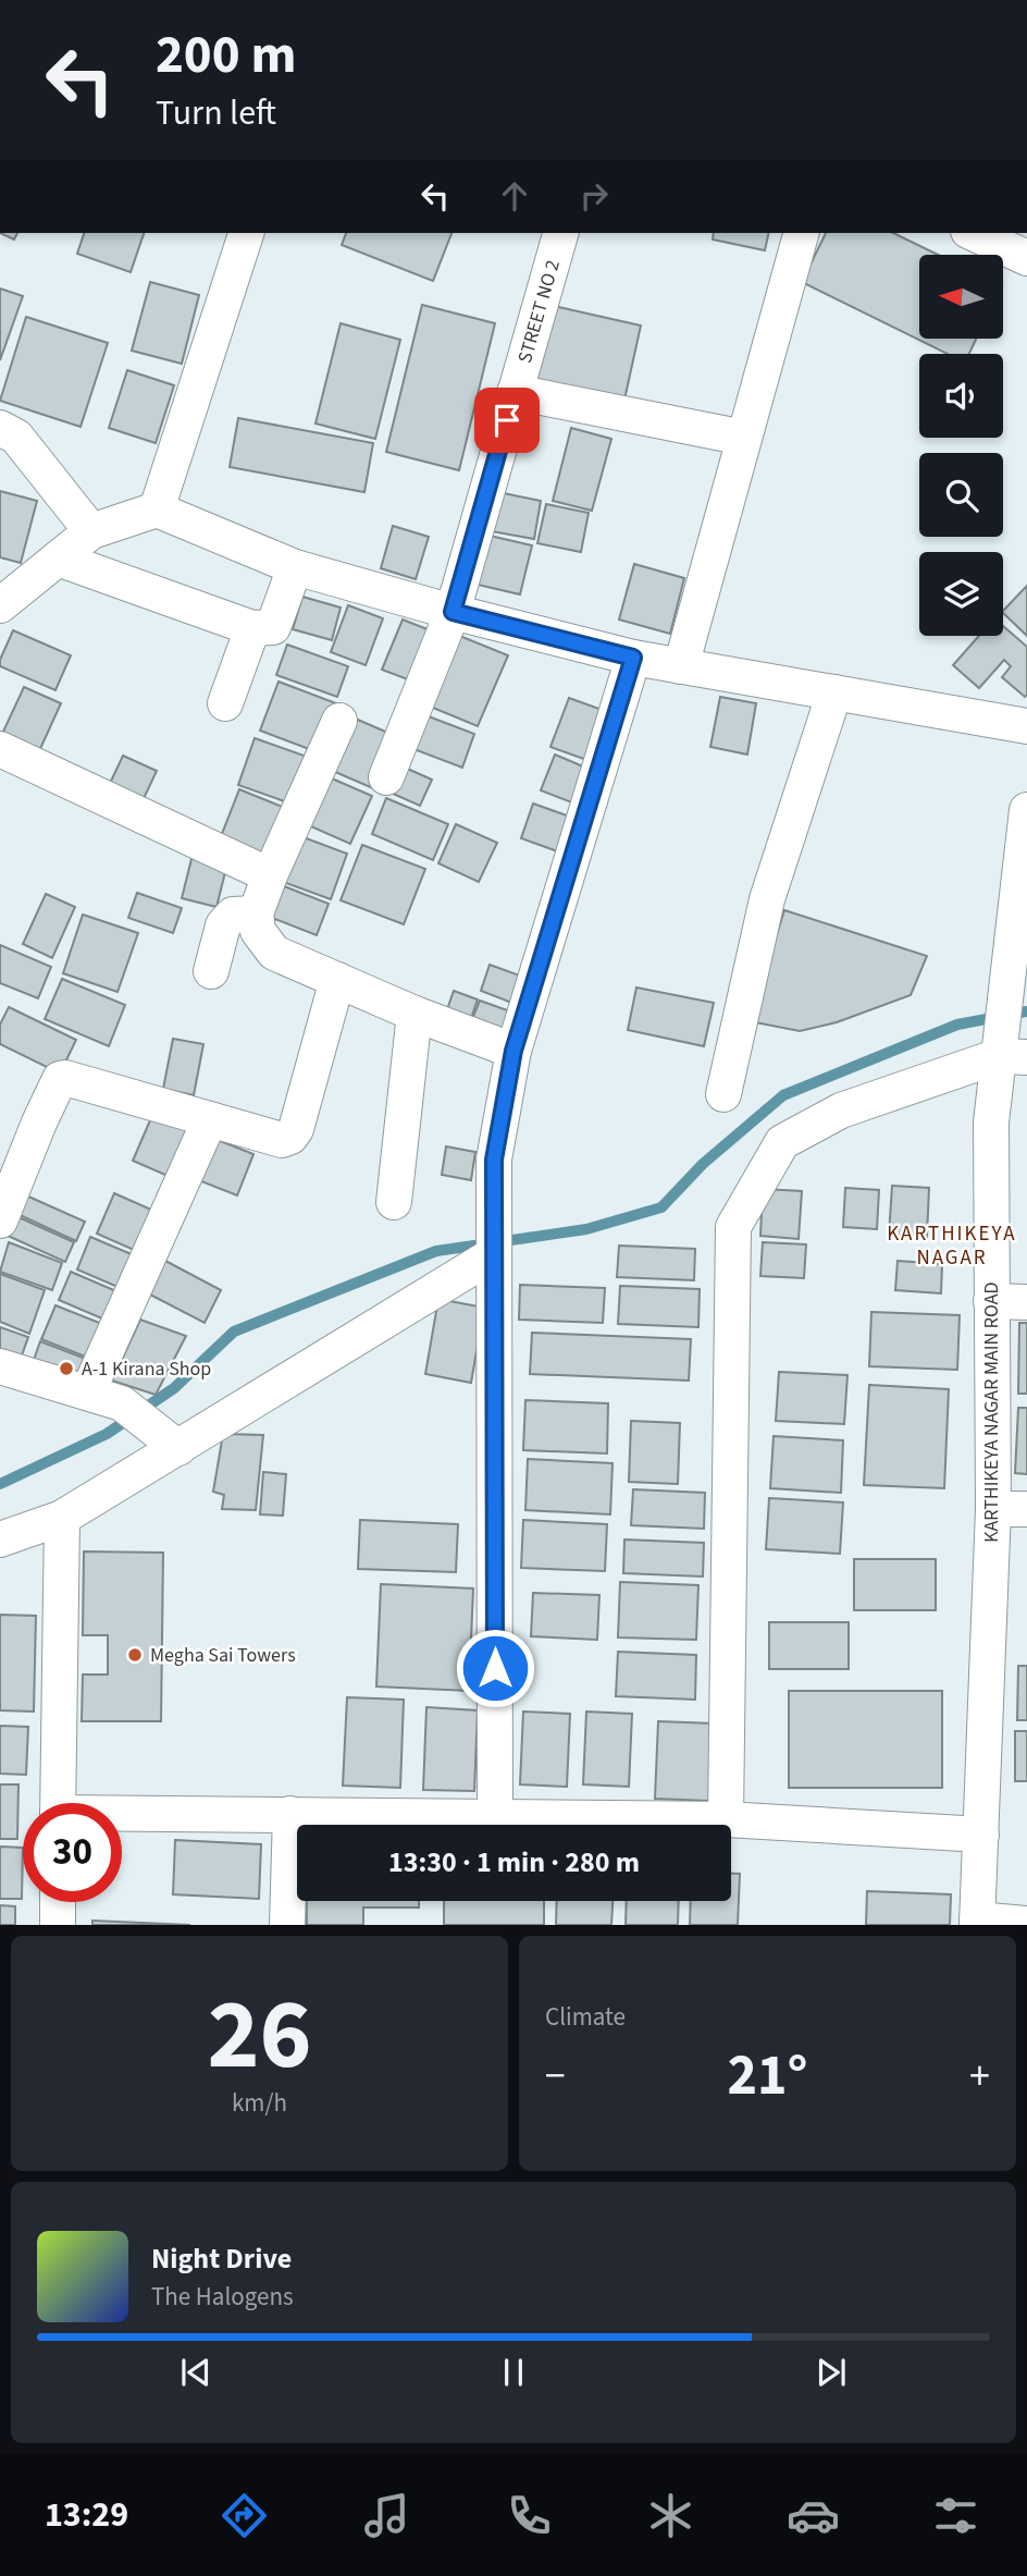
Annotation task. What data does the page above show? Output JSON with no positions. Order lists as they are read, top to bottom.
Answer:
{
  "streets": {
    "street": ["STREET NO 2", "KARTHIKEYA NAGAR MAIN ROAD"]
  },
  "districts": ["KARTHIKEYA NAGAR"],
  "places": ["A-1 Kirana Shop", "Megha Sai Towers"],
  "north": "left",
  "page": {
    "turn": ["200 m", "Turn left"],
    "limit": "30",
    "trip": "13:30 · 1 min · 280 m",
    "tile": [
      ["26", "km/h"],
      "Climate"
    ],
    "heat": ["−", "21°", "+"],
    "song": ["Night Drive", "The Halogens"],
    "tabs": "13:29"
  }
}
